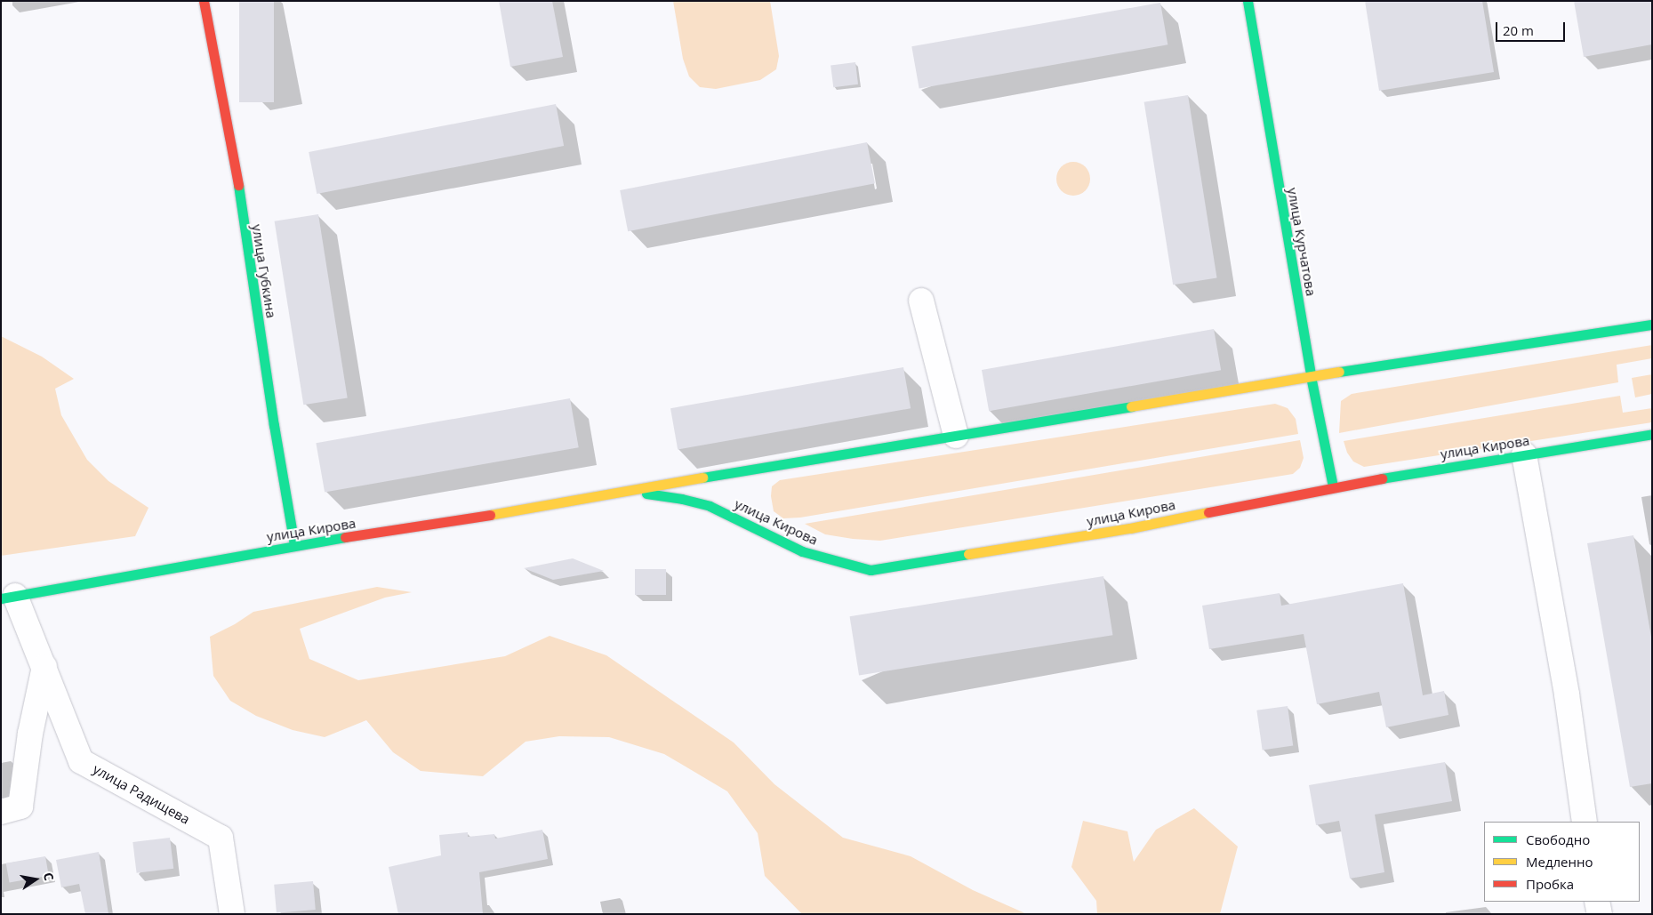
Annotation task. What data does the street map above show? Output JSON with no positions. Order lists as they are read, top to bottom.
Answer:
{
  "streets": {
    "main road": ["улица Курчатова", "улица Губкина", "улица Кирова"],
    "street": ["улица Радищева"]
  },
  "crossings": [
    ["улица Курчатова", "улица Кирова"],
    ["улица Губкина", "улица Кирова"],
    ["улица Кирова", "улица Радищева"]
  ],
  "legend": ["Свободно", "Медленно", "Пробка"],
  "scale_bar": "20 m",
  "north": "right"
}
